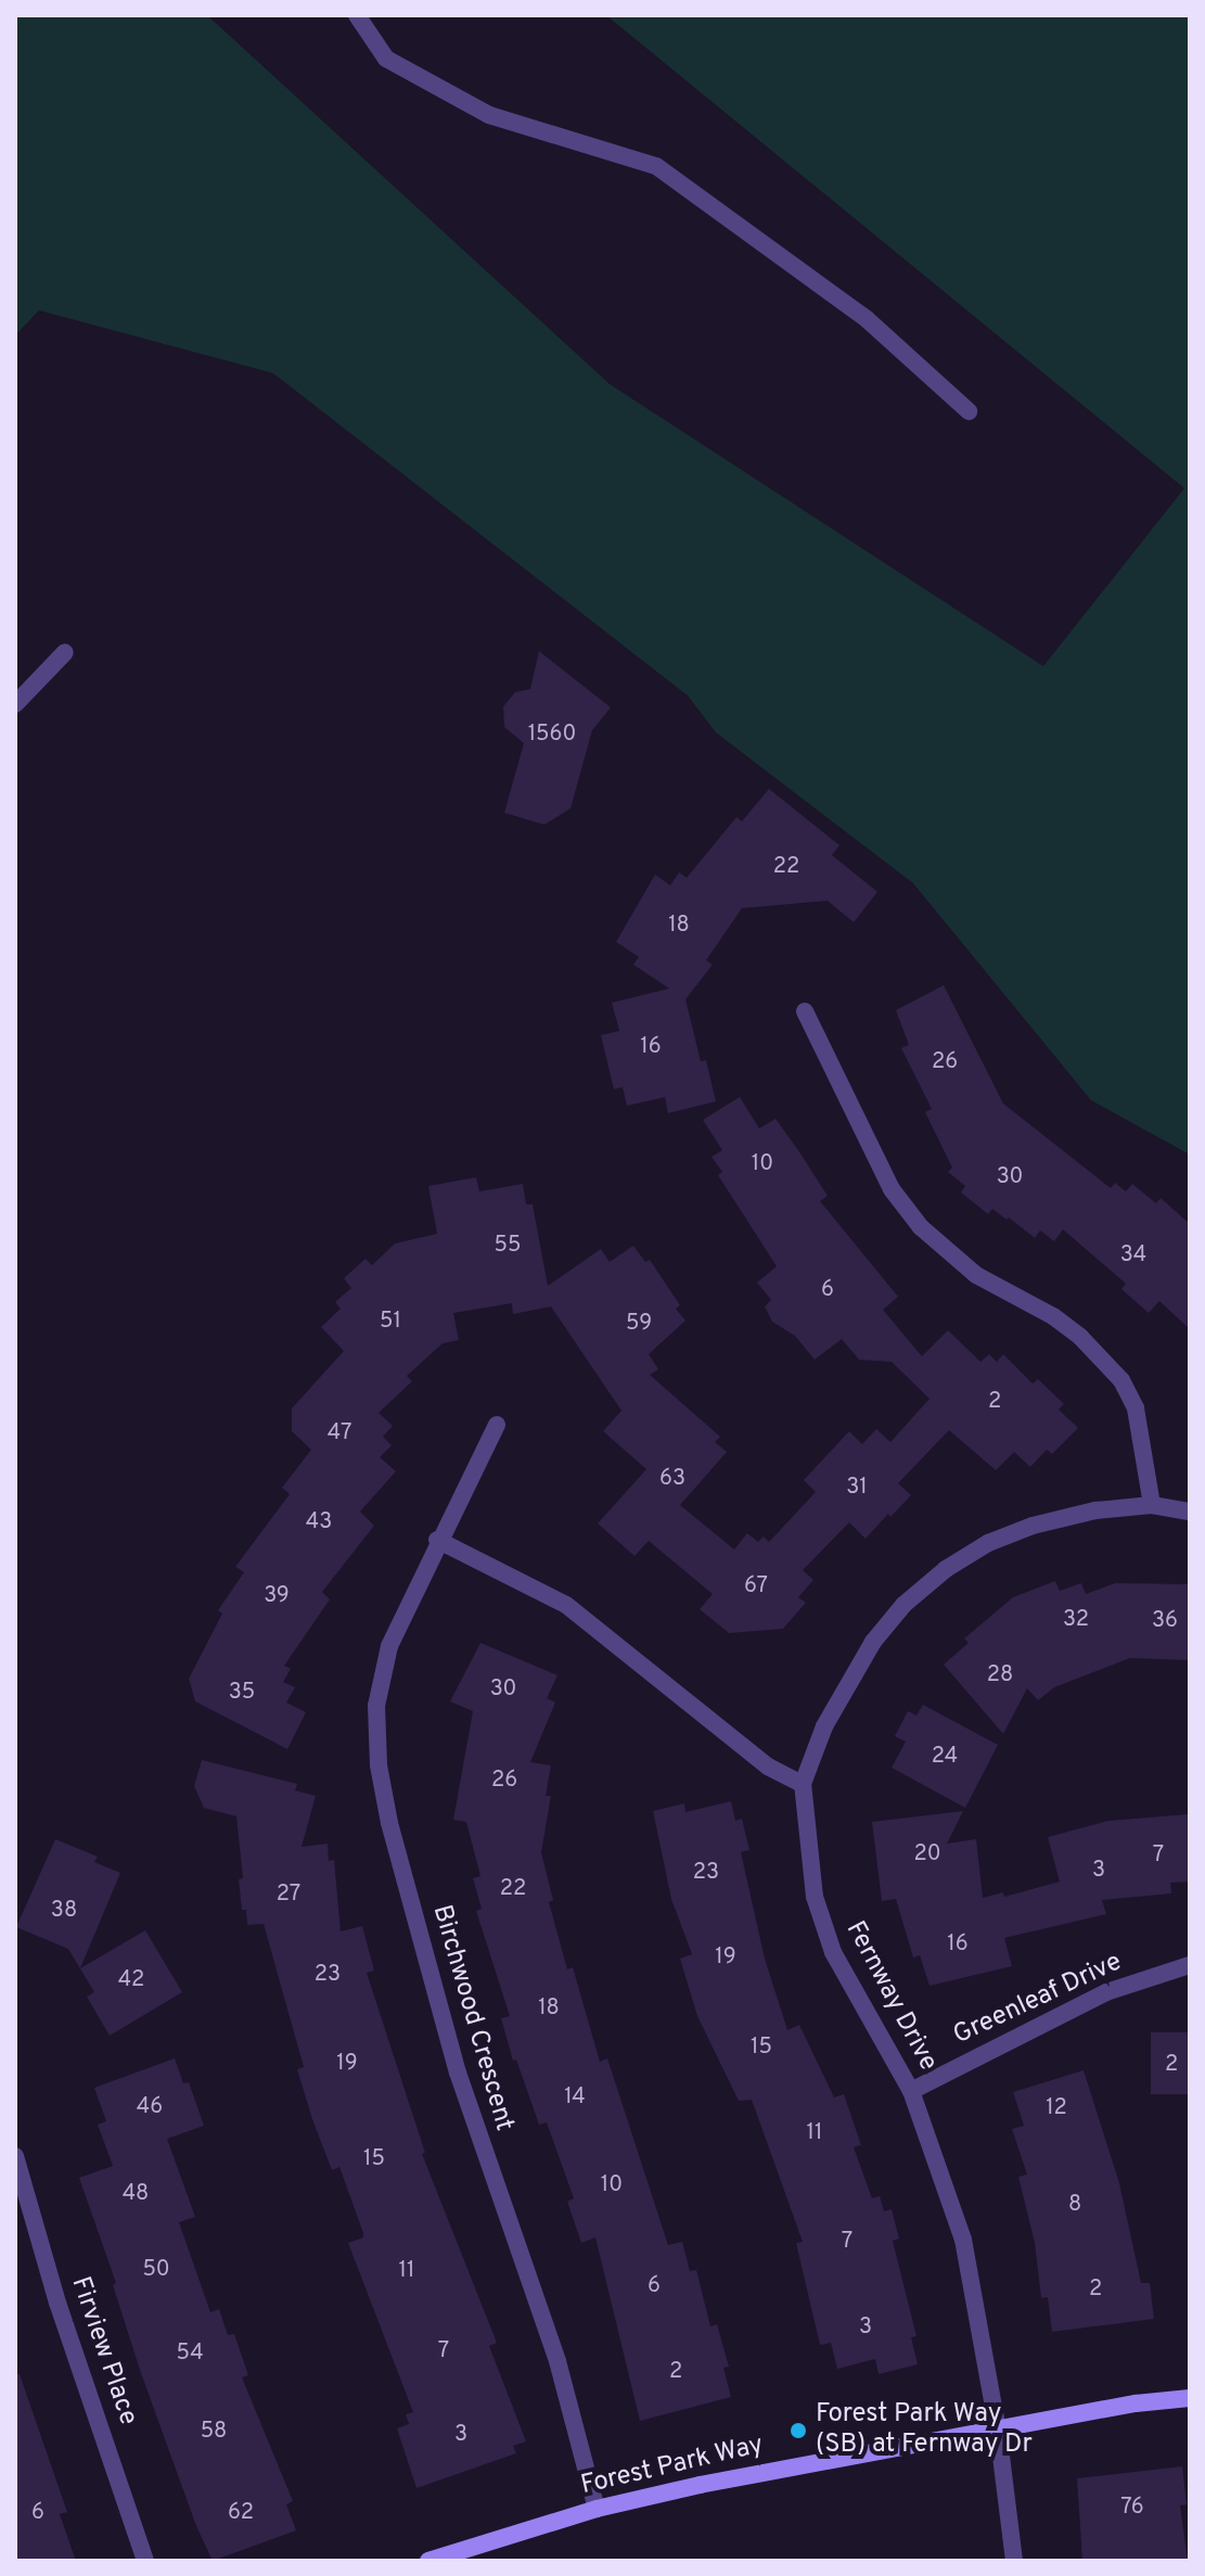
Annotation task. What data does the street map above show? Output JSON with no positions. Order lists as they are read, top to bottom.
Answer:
{
  "streets": {
    "street": [
      "Fernway Drive",
      "Greenleaf Drive",
      "Birchwood Crescent",
      "Firview Place",
      "Forest Park Way"
    ]
  },
  "crossings": [
    ["Fernway Drive", "Greenleaf Drive"],
    ["Fernway Drive", "Forest Park Way"],
    ["Birchwood Crescent", "Forest Park Way"]
  ],
  "places": ["Forest Park Way (SB) at Fernway Dr"],
  "house_numbers": [
    "1560",
    "22",
    "18",
    "16",
    "26",
    "10",
    "30",
    "55",
    "34",
    "6",
    "51",
    "59",
    "2",
    "47",
    "63",
    "31",
    "43",
    "67",
    "39",
    "32",
    "36",
    "28",
    "30",
    "35",
    "24",
    "26",
    "20",
    "7",
    "3",
    "23",
    "22",
    "27",
    "38",
    "16",
    "19",
    "23",
    "42",
    "18",
    "15",
    "19",
    "2",
    "14",
    "46",
    "12",
    "11",
    "15",
    "10",
    "48",
    "8",
    "7",
    "50",
    "11",
    "6",
    "2",
    "3",
    "7",
    "54",
    "2",
    "58",
    "3",
    "76",
    "6",
    "62"
  ]
}
